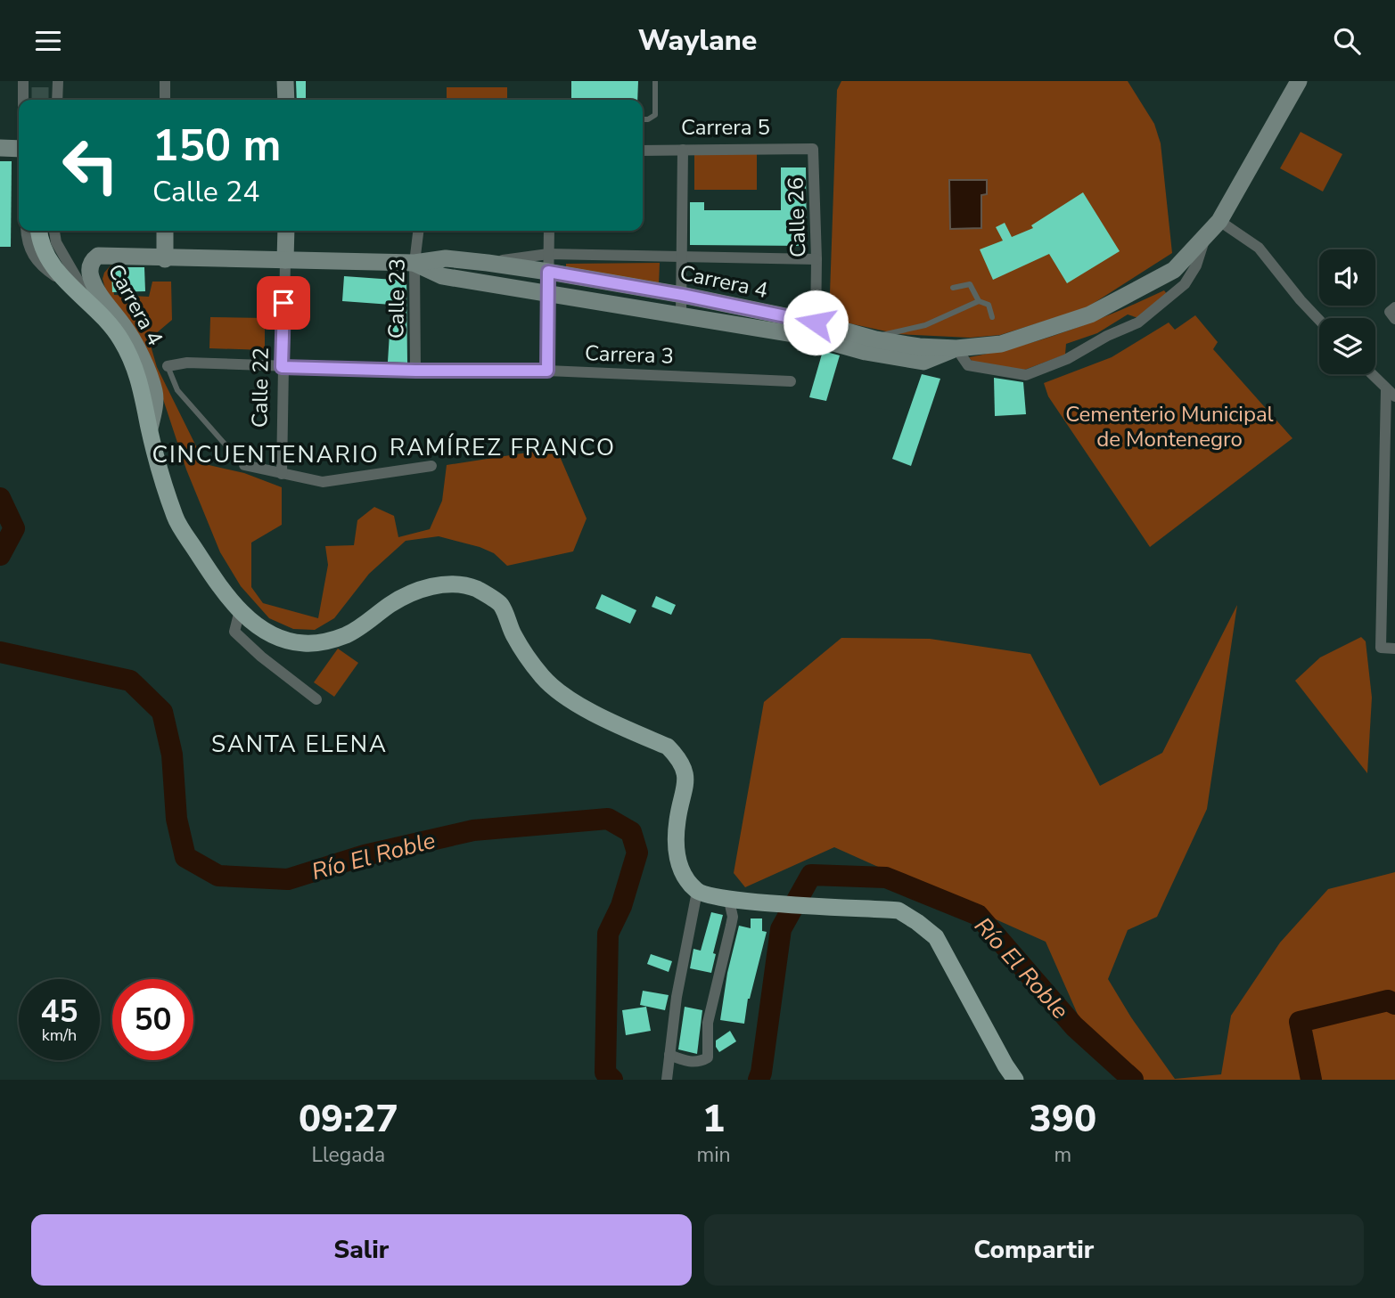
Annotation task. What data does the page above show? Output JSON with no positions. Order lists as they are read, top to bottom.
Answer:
{
  "streets": {
    "main road": ["Carrera 4", "Calle 22"],
    "street": [
      "Carrera 5",
      "Calle 26",
      "Calle 23",
      "Carrera 3"
    ]
  },
  "crossings": [
    ["Carrera 5", "Calle 26"],
    ["Calle 26", "Carrera 4"],
    ["Carrera 4", "Calle 23"],
    ["Carrera 4", "Calle 22"],
    ["Calle 23", "Carrera 3"],
    ["Carrera 3", "Calle 22"]
  ],
  "districts": ["RAMÍREZ FRANCO", "CINCUENTENARIO", "SANTA ELENA"],
  "water": ["Río El Roble"],
  "parks": ["Cementerio Municipal de Montenegro"],
  "page": {
    "header": "Waylane",
    "turn": ["150 m", "Calle 24"],
    "speed": "45 km/h",
    "limit": "50",
    "eta": [
      "09:27",
      "Llegada",
      "1",
      "min",
      "390",
      "m"
    ],
    "buttons": ["Salir", "Compartir"]
  }
}
